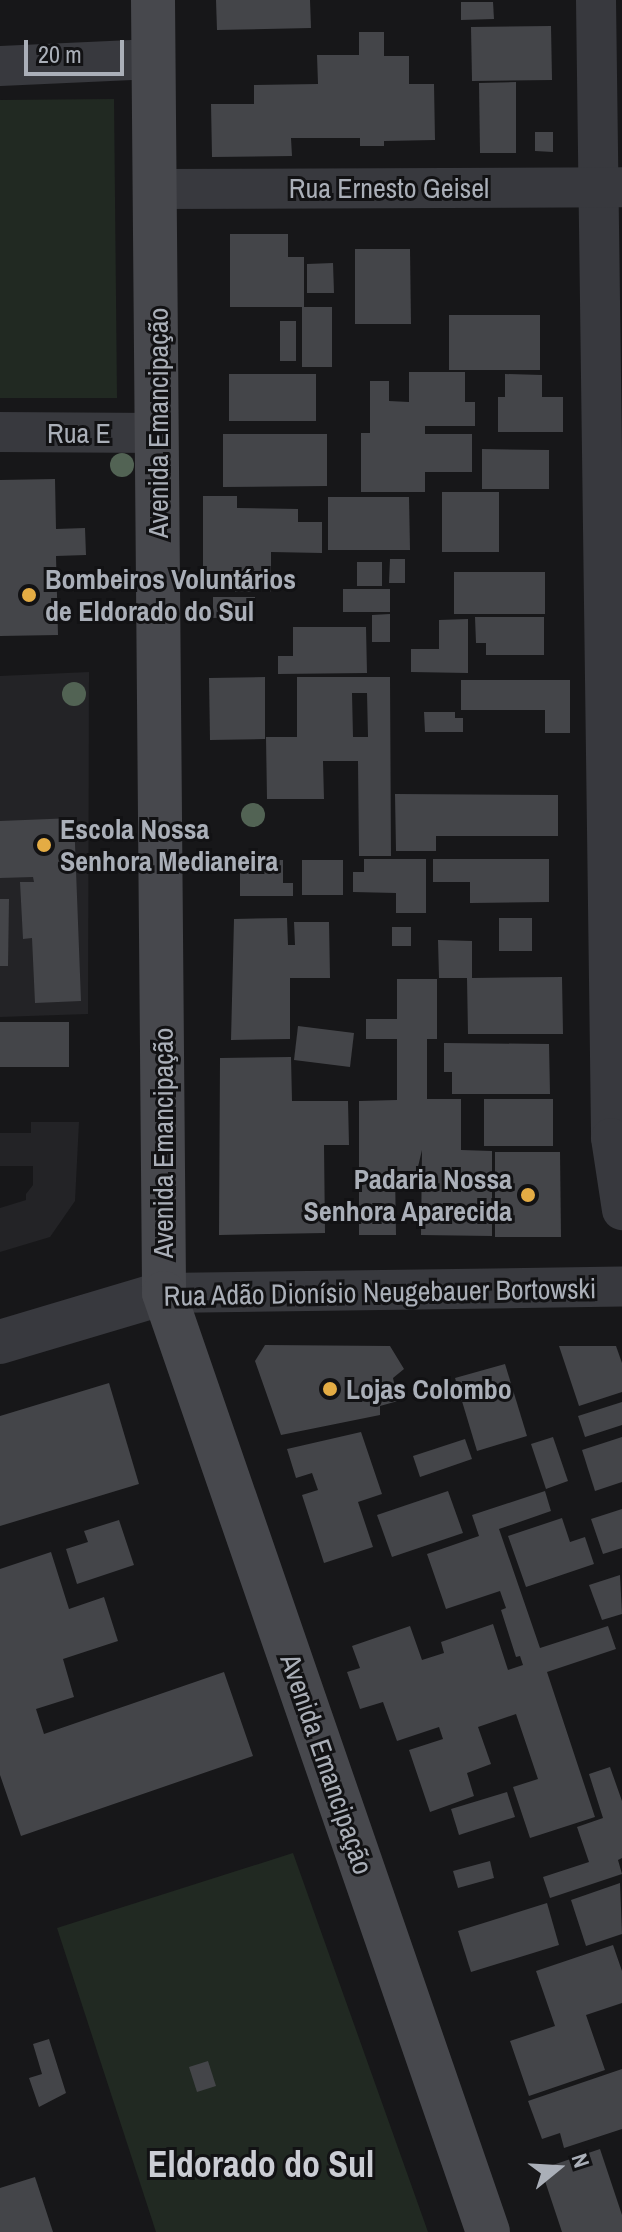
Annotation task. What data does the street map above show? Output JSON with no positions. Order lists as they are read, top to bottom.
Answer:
{
  "streets": {
    "main road": ["Avenida Emancipação"],
    "street": ["Rua Ernesto Geisel", "Rua E", "Rua Adão Dionísio Neugebauer Bortowski"]
  },
  "crossings": [
    ["Rua Ernesto Geisel", "Avenida Emancipação"],
    ["Avenida Emancipação", "Rua E"],
    ["Avenida Emancipação", "Rua Adão Dionísio Neugebauer Bortowski"]
  ],
  "districts": ["Eldorado do Sul"],
  "places": [
    "Bombeiros Voluntários de Eldorado do Sul",
    "Escola Nossa Senhora Medianeira",
    "Padaria Nossa Senhora Aparecida",
    "Lojas Colombo"
  ],
  "scale_bar": "20 m",
  "north": "right"
}
